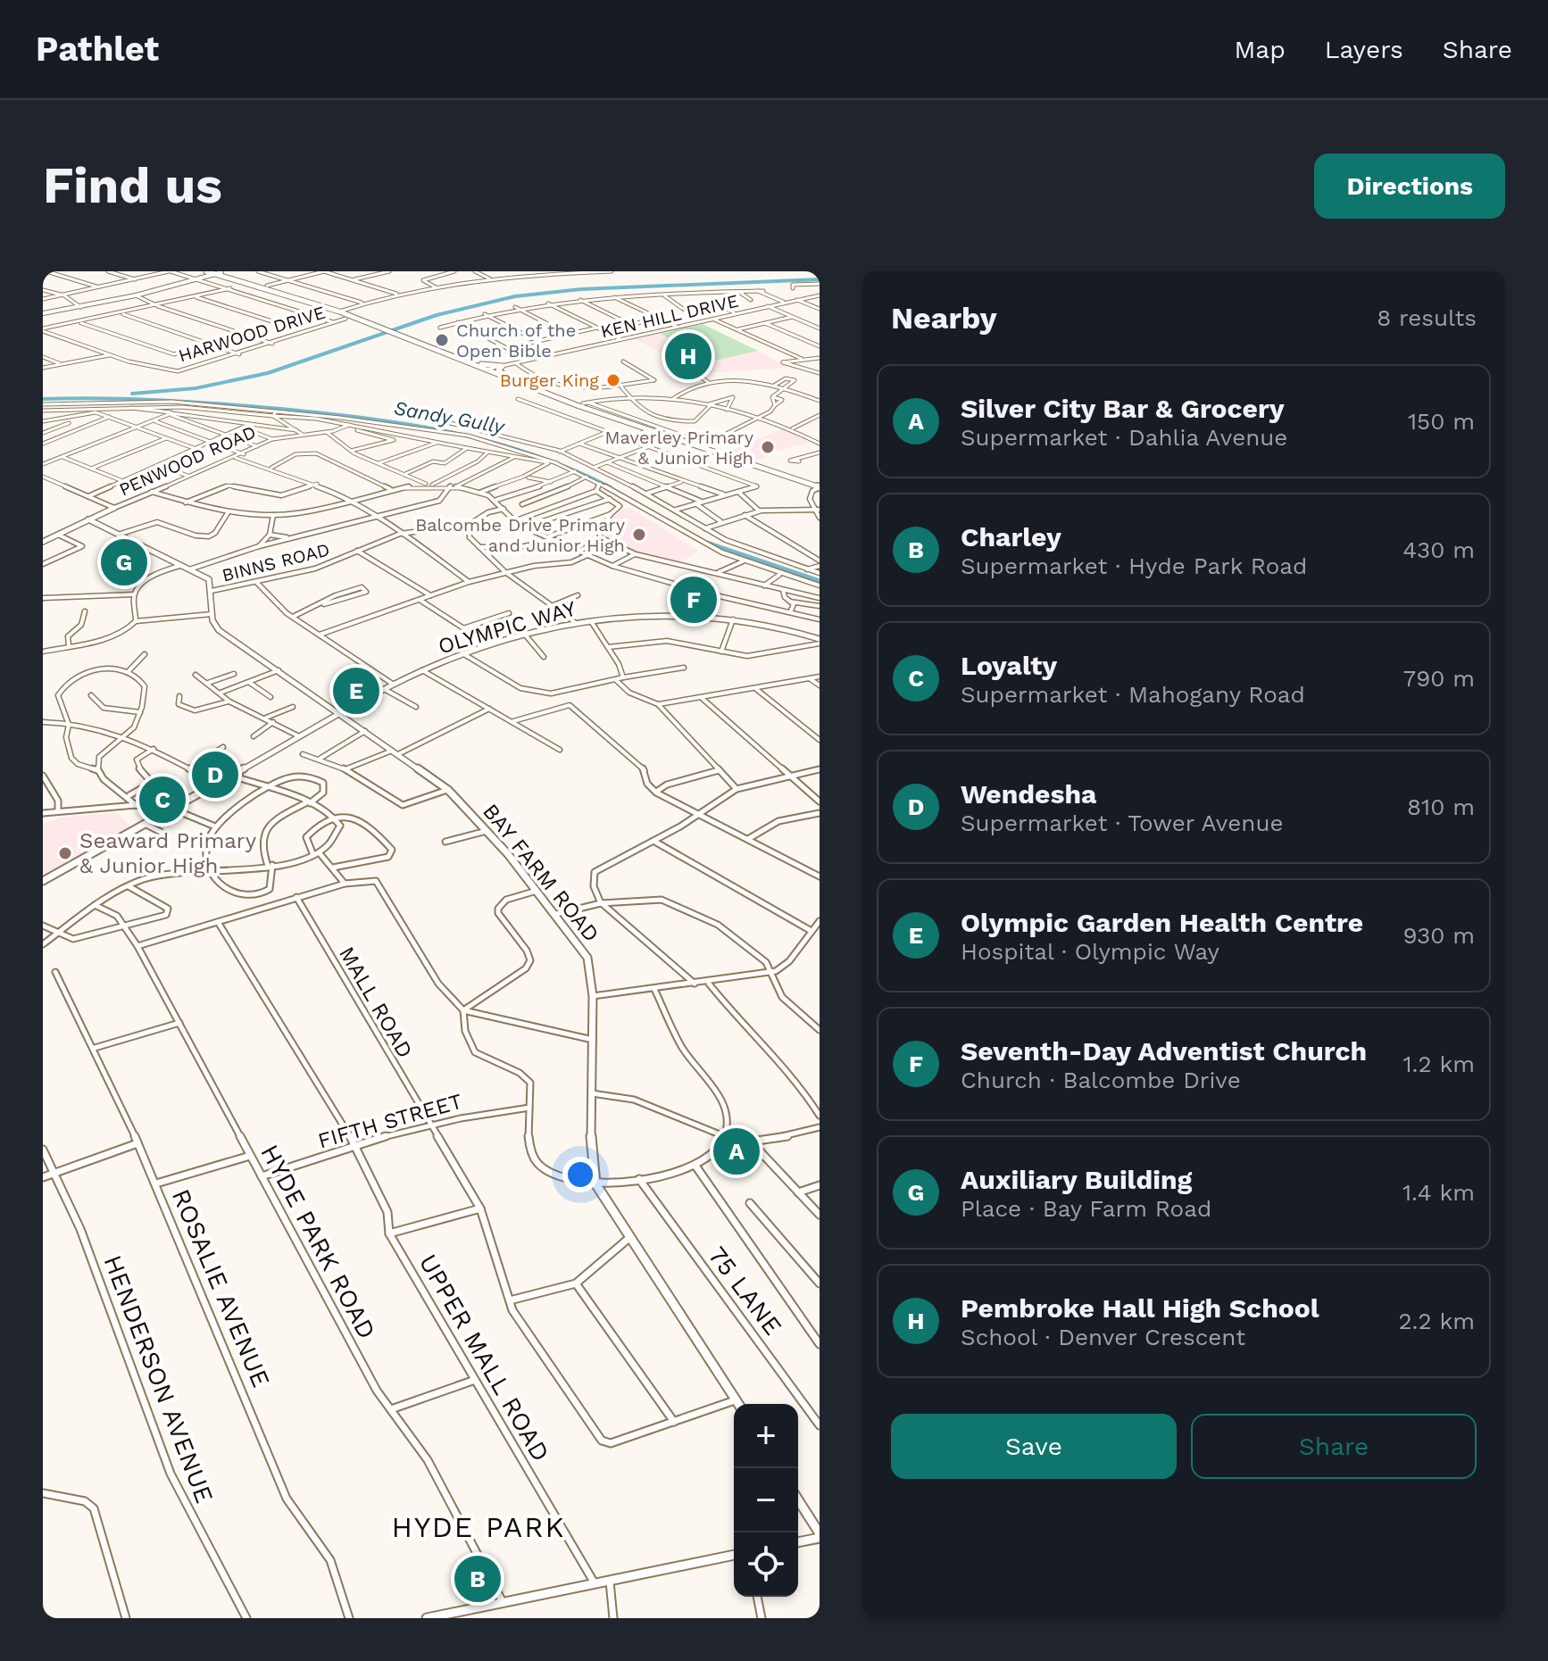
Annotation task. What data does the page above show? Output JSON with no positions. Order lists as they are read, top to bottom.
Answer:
{
  "streets": {
    "street": [
      "KEN HILL DRIVE",
      "HARWOOD DRIVE",
      "PENWOOD ROAD",
      "BINNS ROAD",
      "OLYMPIC WAY",
      "BAY FARM ROAD",
      "MALL ROAD",
      "FIFTH STREET",
      "HYDE PARK ROAD",
      "ROSALIE AVENUE",
      "75 LANE",
      "UPPER MALL ROAD",
      "HENDERSON AVENUE"
    ]
  },
  "crossings": [
    ["OLYMPIC WAY", "BAY FARM ROAD"],
    ["MALL ROAD", "FIFTH STREET"],
    ["FIFTH STREET", "HYDE PARK ROAD"],
    ["FIFTH STREET", "UPPER MALL ROAD"]
  ],
  "districts": ["HYDE PARK"],
  "water": ["Sandy Gully"],
  "places": [
    "Church of the Open Bible",
    "Burger King",
    "Maverley Primary & Junior High",
    "Balcombe Drive Primary and Junior High",
    "Seaward Primary & Junior High"
  ],
  "page": {
    "header": "Pathlet",
    "nav": ["Map", "Layers", "Share"],
    "buttons": [
      "Directions",
      ["Save", "Share"]
    ],
    "title": "Find us",
    "heading": ["Nearby", "8 results"],
    "pins": [
      "H",
      "G",
      "F",
      "E",
      "D",
      "C",
      "A",
      "B"
    ],
    "list": [
      {
        "mark": "A",
        "name": "Silver City Bar & Grocery",
        "note": "Supermarket · Dahlia Avenue",
        "value": "150 m"
      },
      {
        "mark": "B",
        "name": "Charley",
        "note": "Supermarket · Hyde Park Road",
        "value": "430 m"
      },
      {
        "mark": "C",
        "name": "Loyalty",
        "note": "Supermarket · Mahogany Road",
        "value": "790 m"
      },
      {
        "mark": "D",
        "name": "Wendesha",
        "note": "Supermarket · Tower Avenue",
        "value": "810 m"
      },
      {
        "mark": "E",
        "name": "Olympic Garden Health Centre",
        "note": "Hospital · Olympic Way",
        "value": "930 m"
      },
      {
        "mark": "F",
        "name": "Seventh-Day Adventist Church",
        "note": "Church · Balcombe Drive",
        "value": "1.2 km"
      },
      {
        "mark": "G",
        "name": "Auxiliary Building",
        "note": "Place · Bay Farm Road",
        "value": "1.4 km"
      },
      {
        "mark": "H",
        "name": "Pembroke Hall High School",
        "note": "School · Denver Crescent",
        "value": "2.2 km"
      }
    ],
    "map_buttons": ["+", "−"]
  }
}
